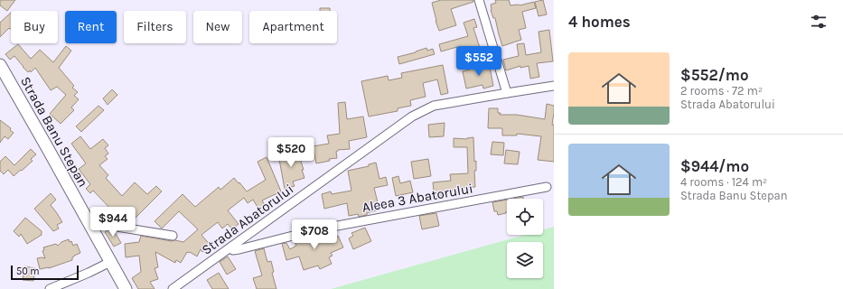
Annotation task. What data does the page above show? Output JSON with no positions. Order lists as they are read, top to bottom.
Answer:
{
  "streets": {
    "main road": ["Strada Banu Stepan"],
    "street": ["Aleea 3 Abatorului", "Strada Abatorului"]
  },
  "crossings": [
    ["Aleea 3 Abatorului", "Strada Abatorului"]
  ],
  "scale_bar": "50 m",
  "page": {
    "heading": "4 homes",
    "chip": [
      "Buy",
      "Rent",
      "Filters",
      "New",
      "Apartment"
    ],
    "list": [
      {
        "name": "$552/mo",
        "note": "2 rooms · 72 m² · Strada Abatorului"
      },
      {
        "name": "$944/mo",
        "note": "4 rooms · 124 m² · Strada Banu Stepan"
      }
    ],
    "price": [
      "$552",
      "$520",
      "$944",
      "$708"
    ],
    "scale": "50 m"
  }
}
